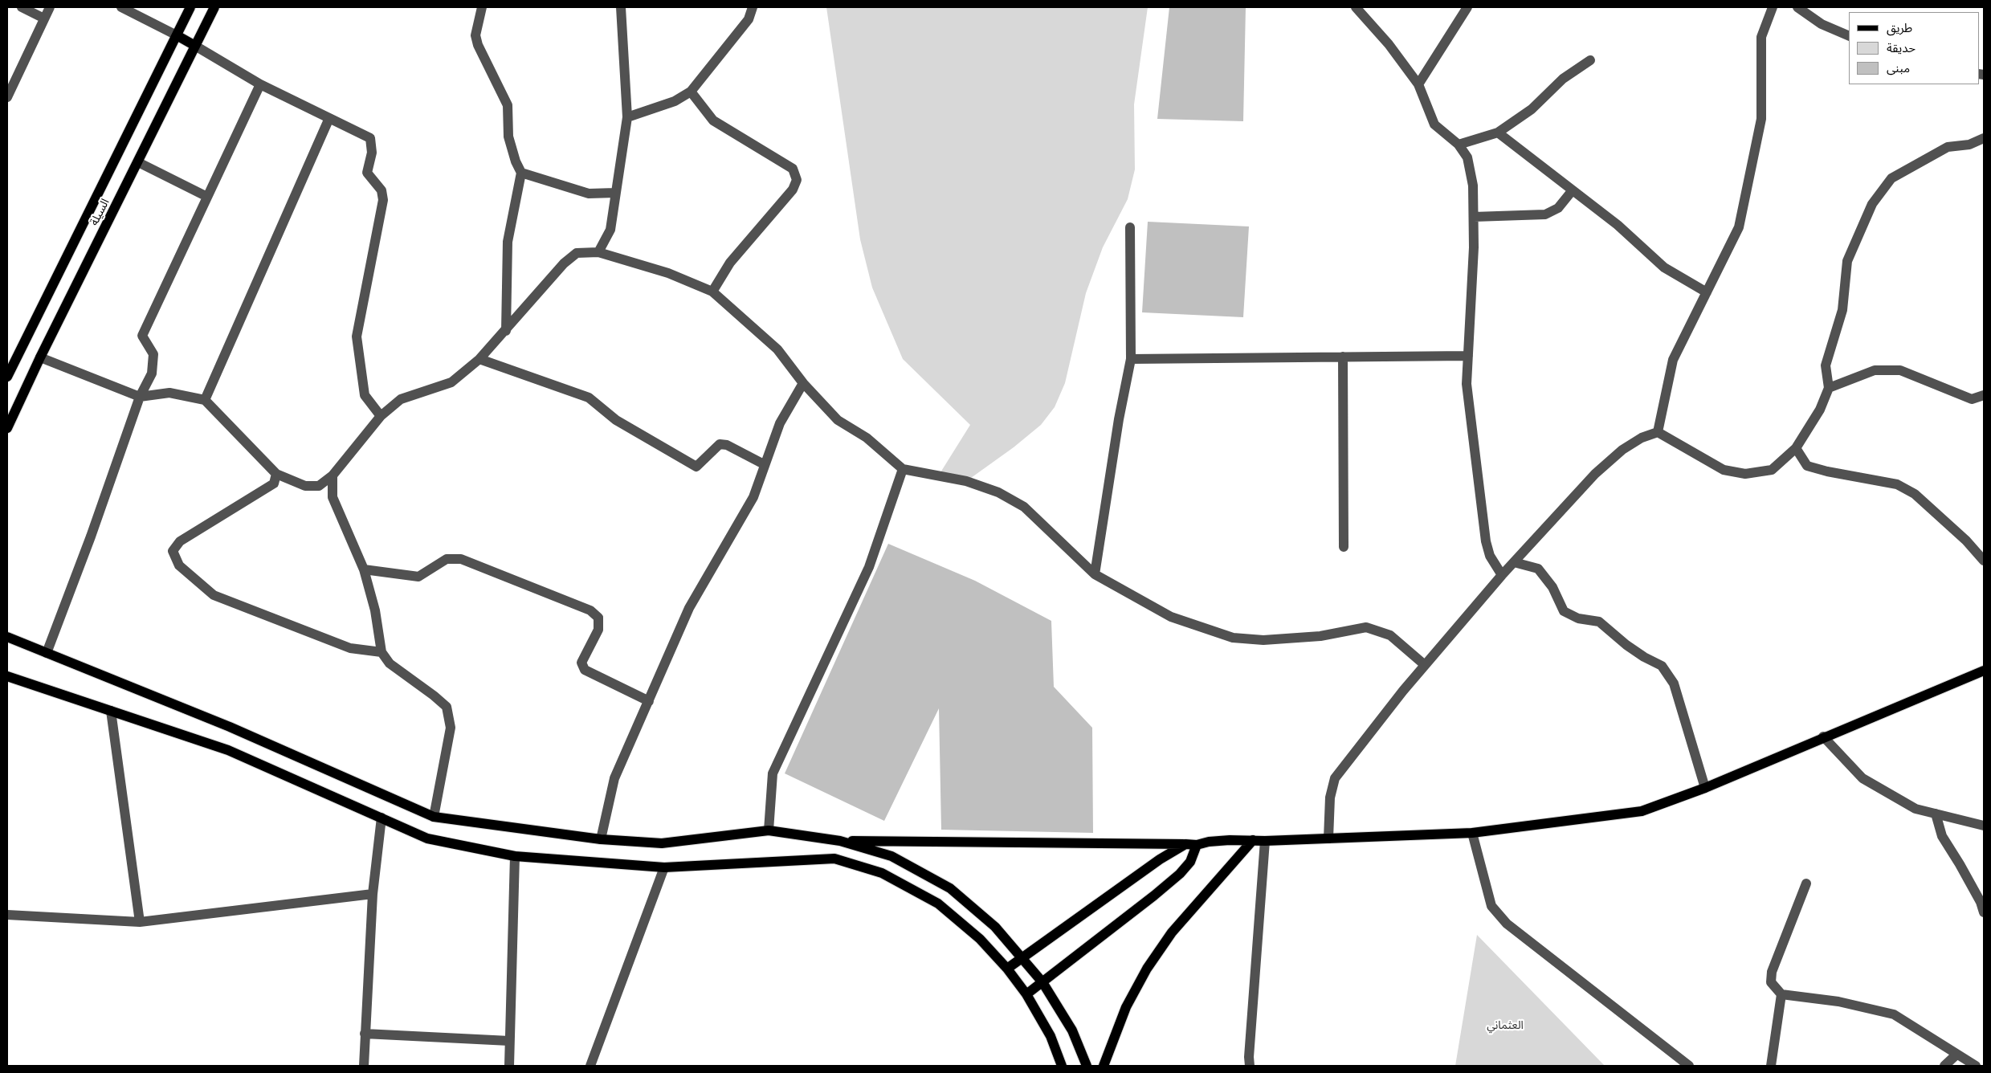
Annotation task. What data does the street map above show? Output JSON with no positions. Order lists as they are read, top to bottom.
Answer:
{
  "streets": {
    "main road": ["السيلة"]
  },
  "parks": ["العثماني"],
  "legend": ["طريق", "حديقة", "مبنى"]
}
